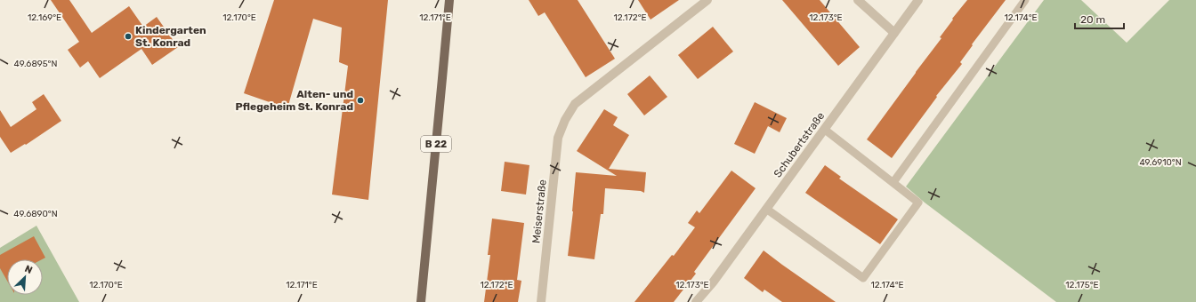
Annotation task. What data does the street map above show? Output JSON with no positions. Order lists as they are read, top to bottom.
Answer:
{
  "streets": {
    "main road": ["B 22"],
    "street": ["Schubertstraße", "Meiserstraße"]
  },
  "places": ["Kindergarten St. Konrad", "Alten- und Pflegeheim St. Konrad"],
  "scale_bar": "20 m",
  "north": "top right",
  "coordinates": [
    "12.169°E",
    "12.170°E",
    "12.171°E",
    "12.172°E",
    "12.173°E",
    "12.174°E",
    "49.6895°N",
    "49.6910°N",
    "49.6890°N",
    "12.175°E"
  ]
}
